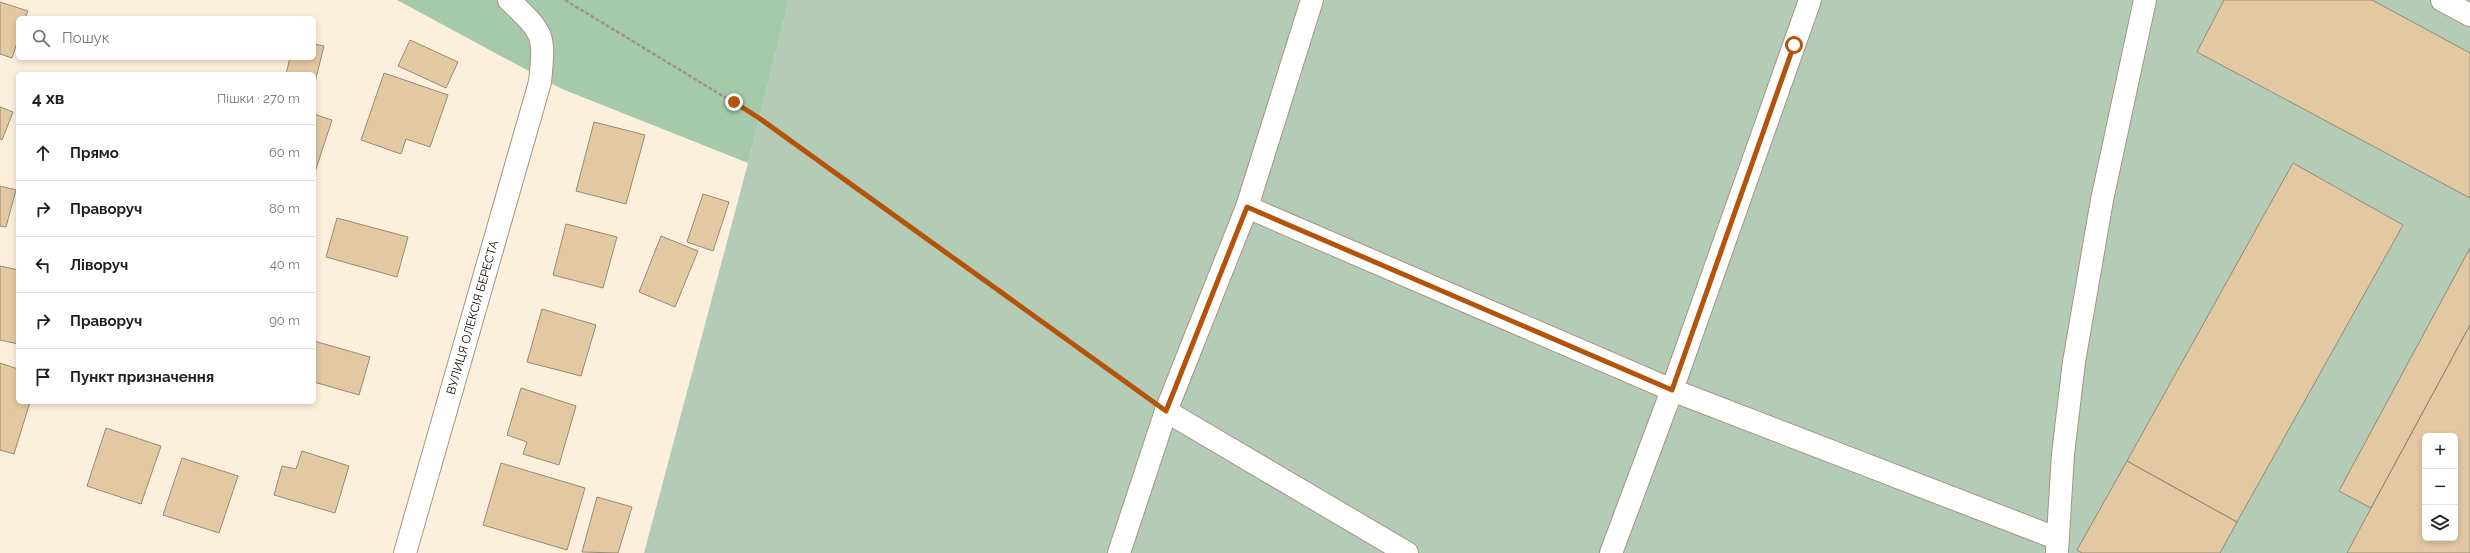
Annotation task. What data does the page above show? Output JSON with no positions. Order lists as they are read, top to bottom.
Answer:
{
  "streets": {
    "street": ["ВУЛИЦЯ ОЛЕКСІЯ БЕРЕСТА"]
  },
  "page": {
    "search": "Пошук",
    "heading": ["4 хв", "Пішки · 270 m"],
    "list": [
      ["Прямо", "60 m"],
      ["Праворуч", "80 m"],
      ["Ліворуч", "40 m"],
      ["Праворуч", "90 m"],
      "Пункт призначення"
    ],
    "map_buttons": ["+", "−"]
  }
}
